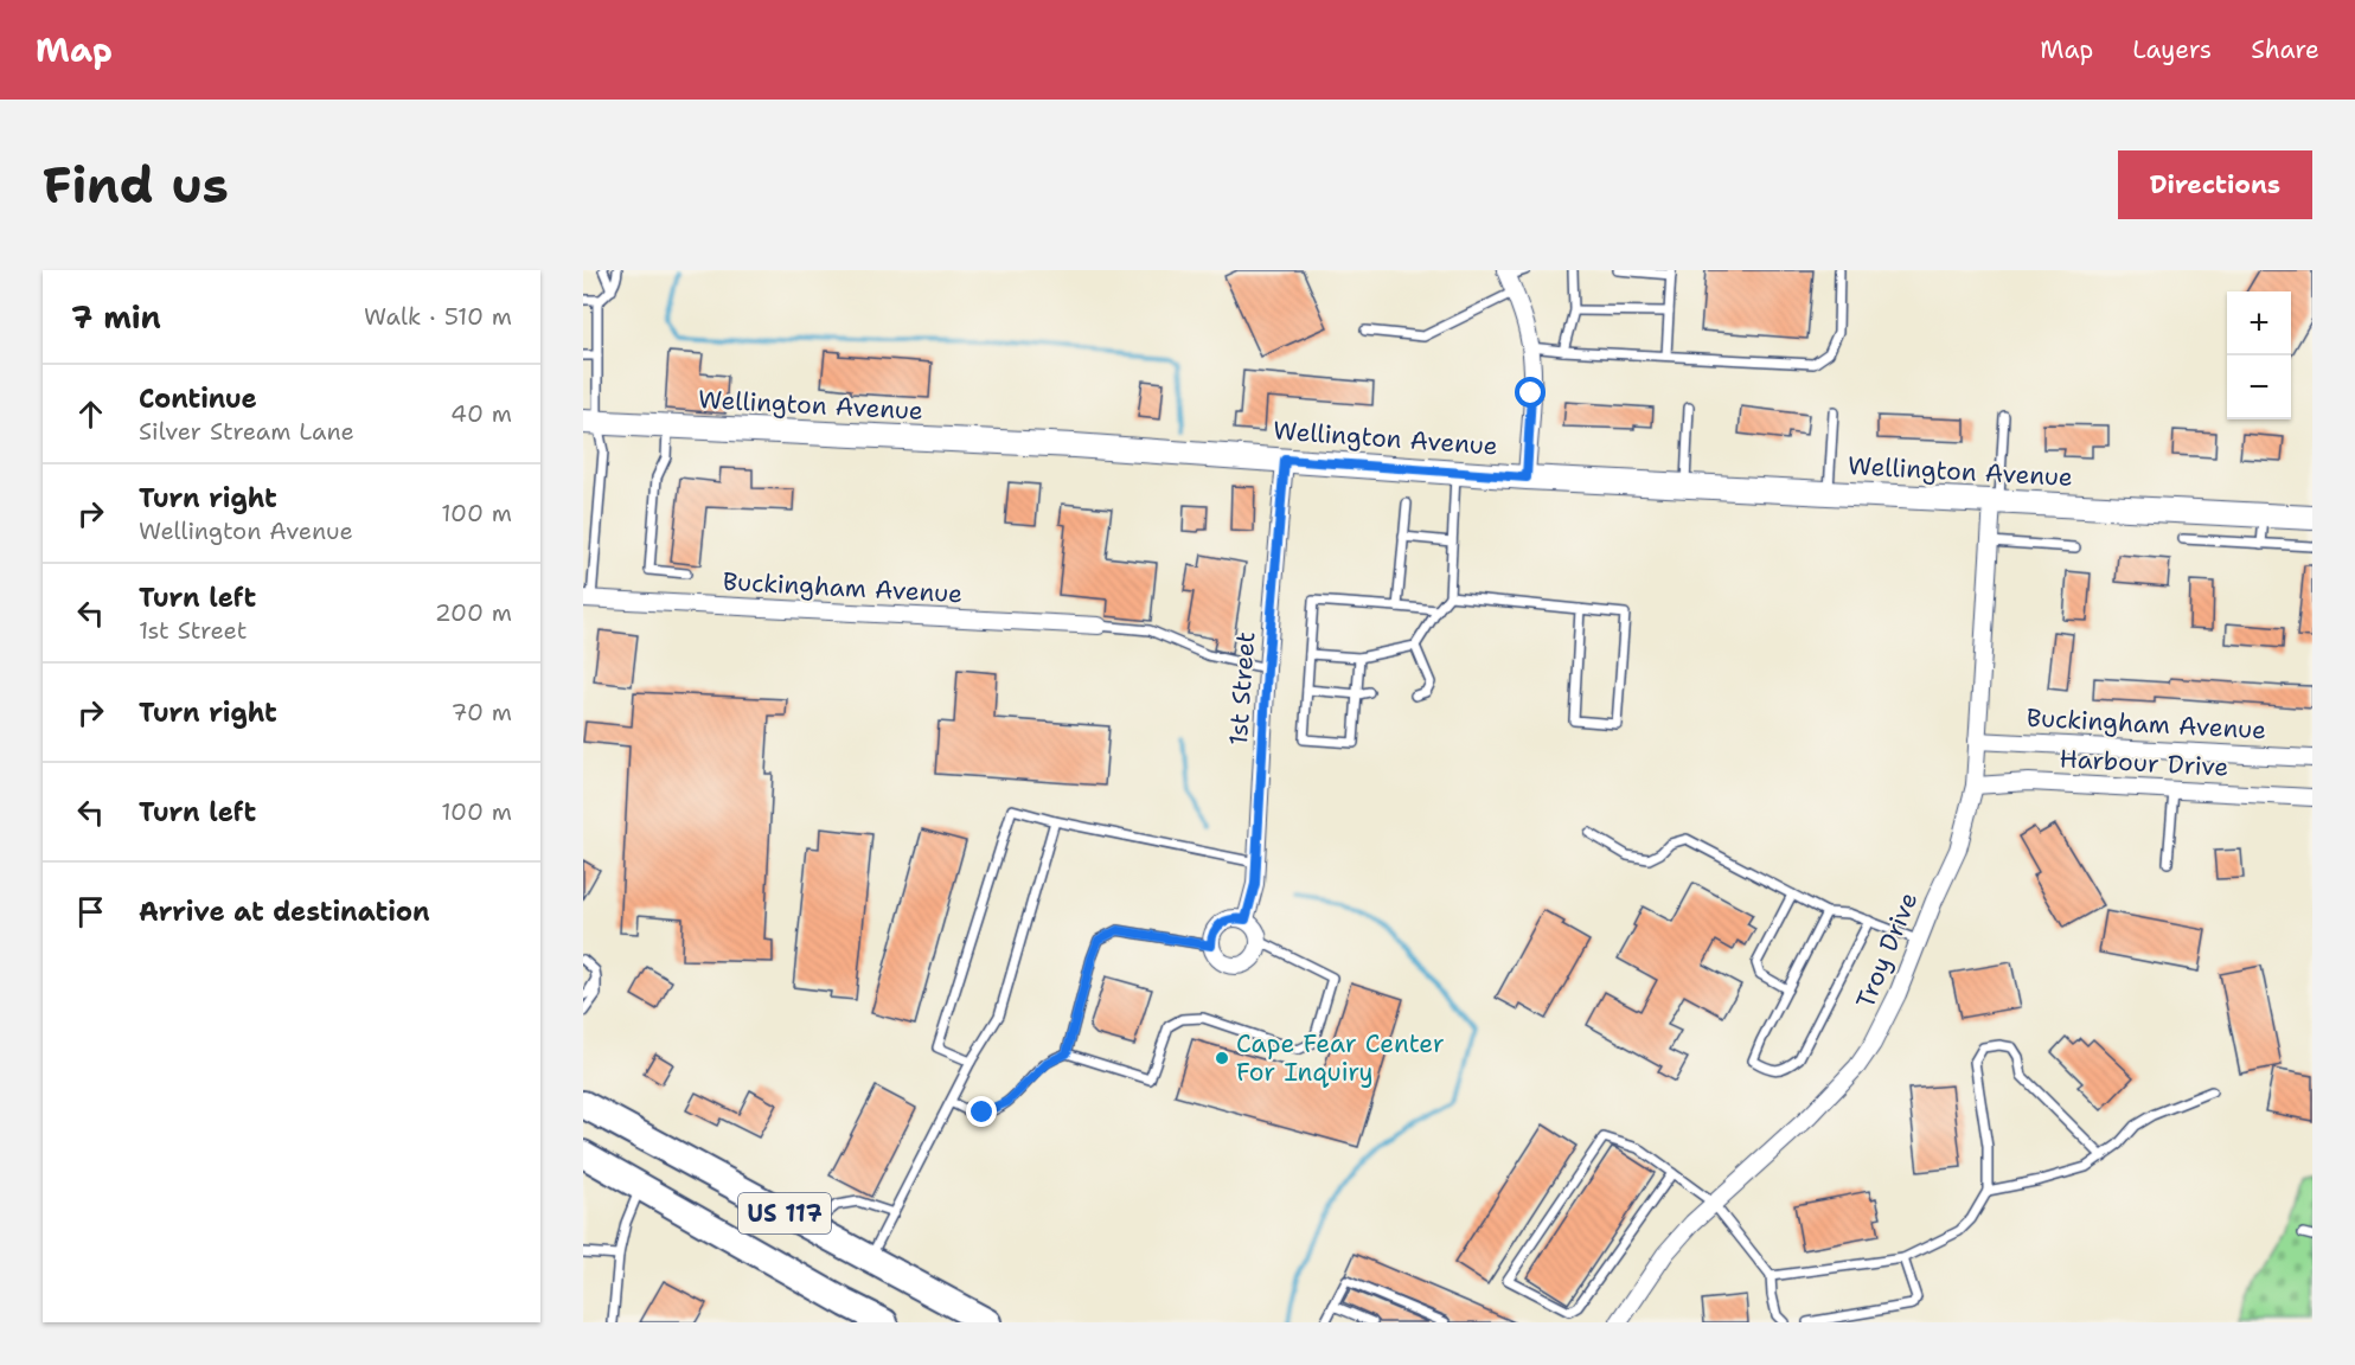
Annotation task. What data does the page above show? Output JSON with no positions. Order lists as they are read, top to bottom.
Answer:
{
  "streets": {
    "main road": ["US 117"],
    "street": [
      "Wellington Avenue",
      "Buckingham Avenue",
      "1st Street",
      "Harbour Drive",
      "Troy Drive"
    ]
  },
  "crossings": [
    ["Wellington Avenue", "1st Street"],
    ["Wellington Avenue", "Troy Drive"],
    ["Buckingham Avenue", "Troy Drive"],
    ["Harbour Drive", "Troy Drive"]
  ],
  "places": ["Cape Fear Center For Inquiry"],
  "page": {
    "header": "Map",
    "nav": ["Map", "Layers", "Share"],
    "buttons": "Directions",
    "title": "Find us",
    "heading": ["7 min", "Walk · 510 m"],
    "map_buttons": ["+", "−"],
    "list": [
      ["Continue", "Silver Stream Lane", "40 m"],
      ["Turn right", "Wellington Avenue", "100 m"],
      ["Turn left", "1st Street", "200 m"],
      ["Turn right", "70 m"],
      ["Turn left", "100 m"],
      "Arrive at destination"
    ]
  }
}
